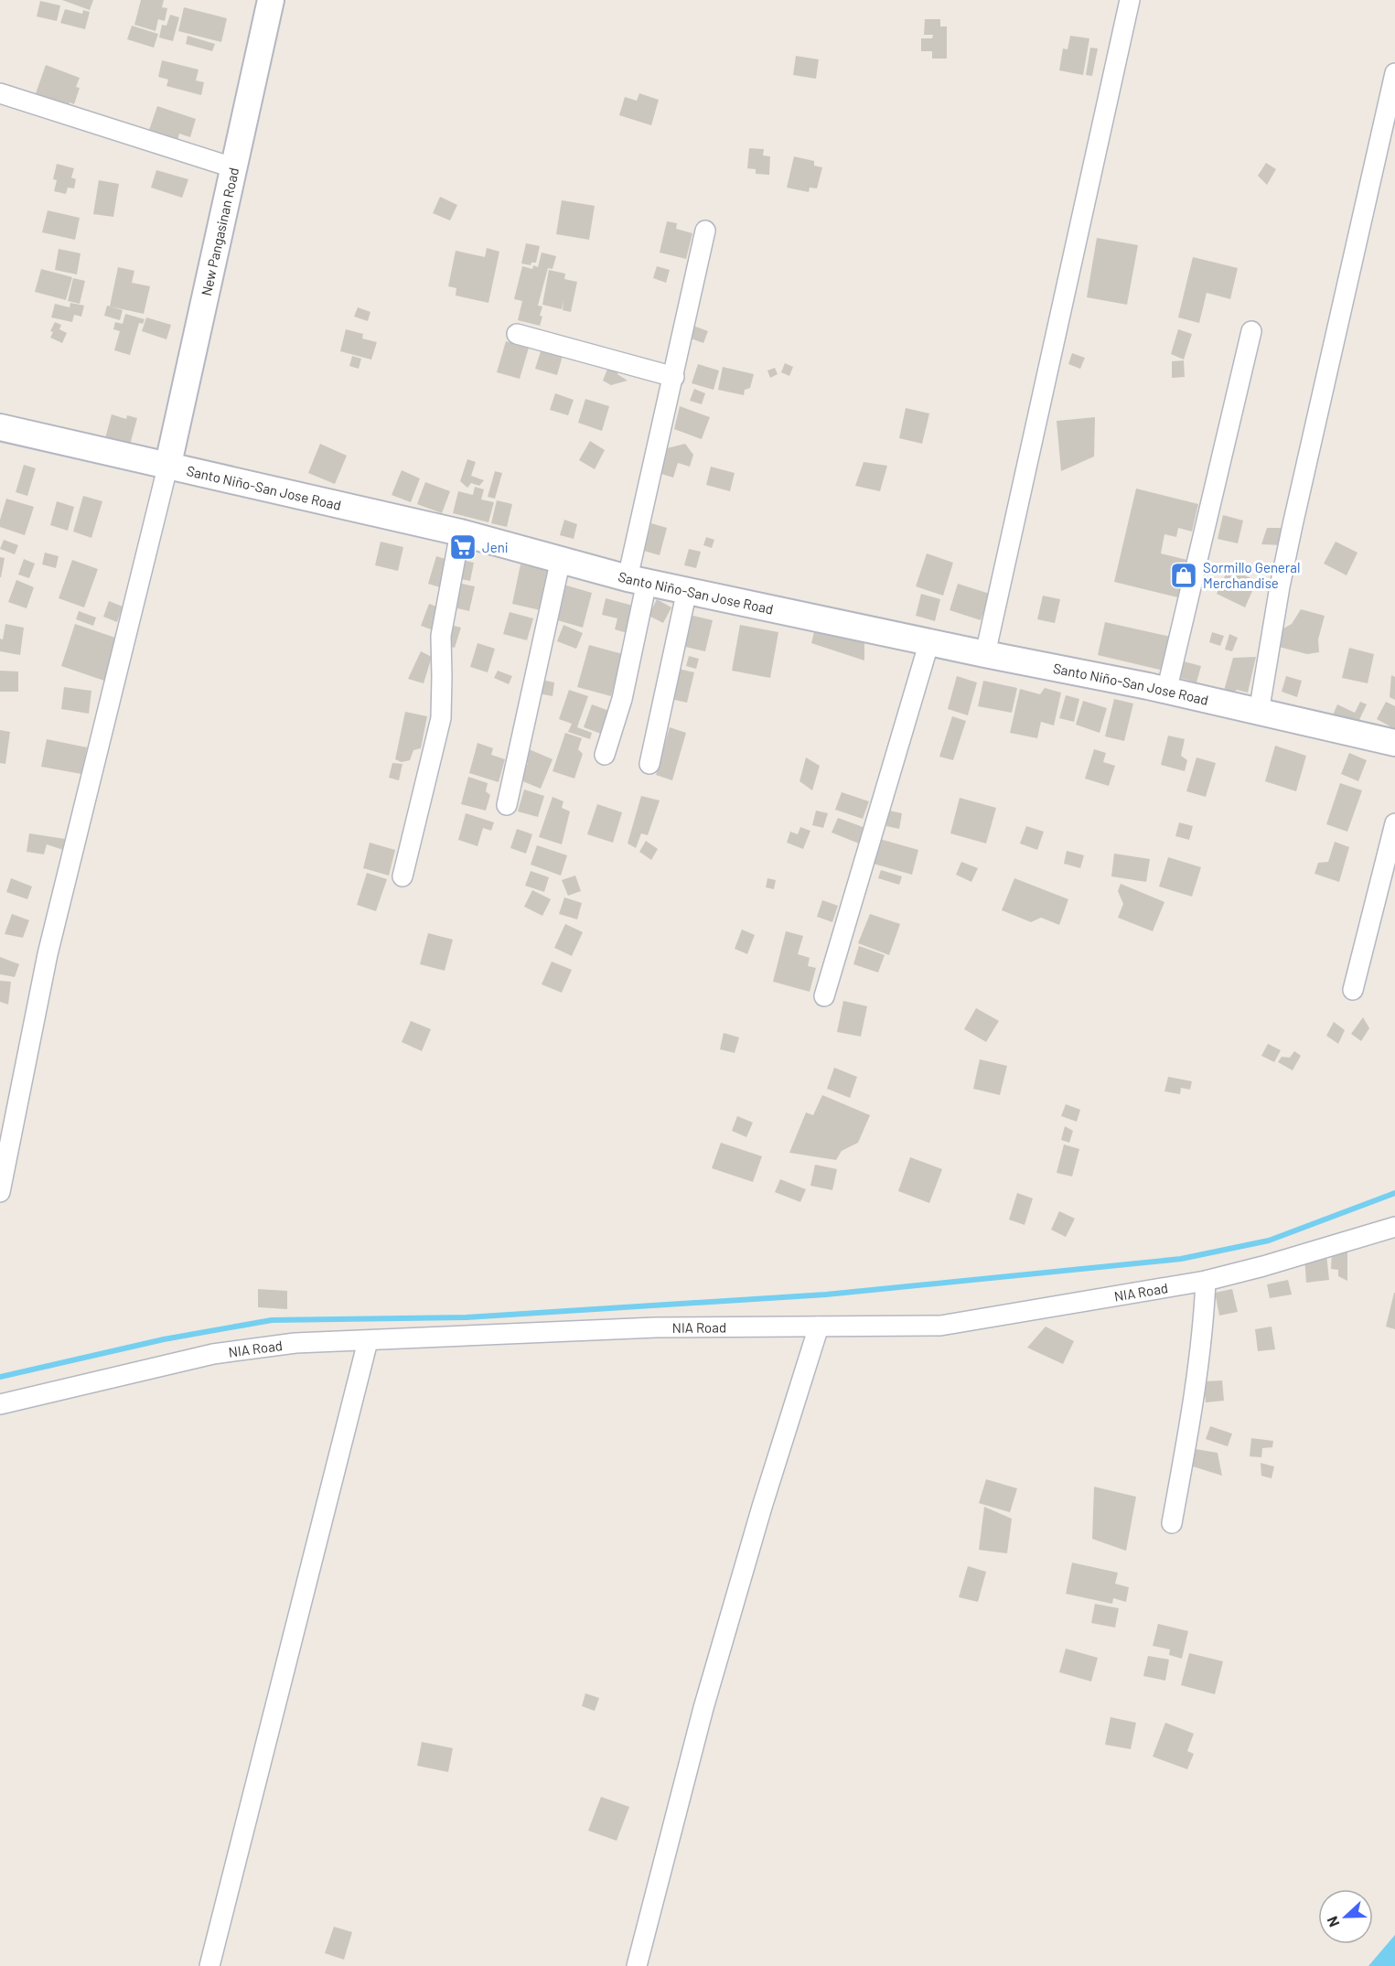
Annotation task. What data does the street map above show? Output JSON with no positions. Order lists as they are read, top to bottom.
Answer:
{
  "streets": {
    "main road": ["New Pangasinan Road", "Santo Niño-San Jose Road"],
    "street": ["NIA Road"]
  },
  "crossings": [
    ["New Pangasinan Road", "Santo Niño-San Jose Road"]
  ],
  "places": {
    "supermarket": ["Jeni"],
    "shop": ["Sormillo General Merchandise"]
  },
  "north": "left"
}
